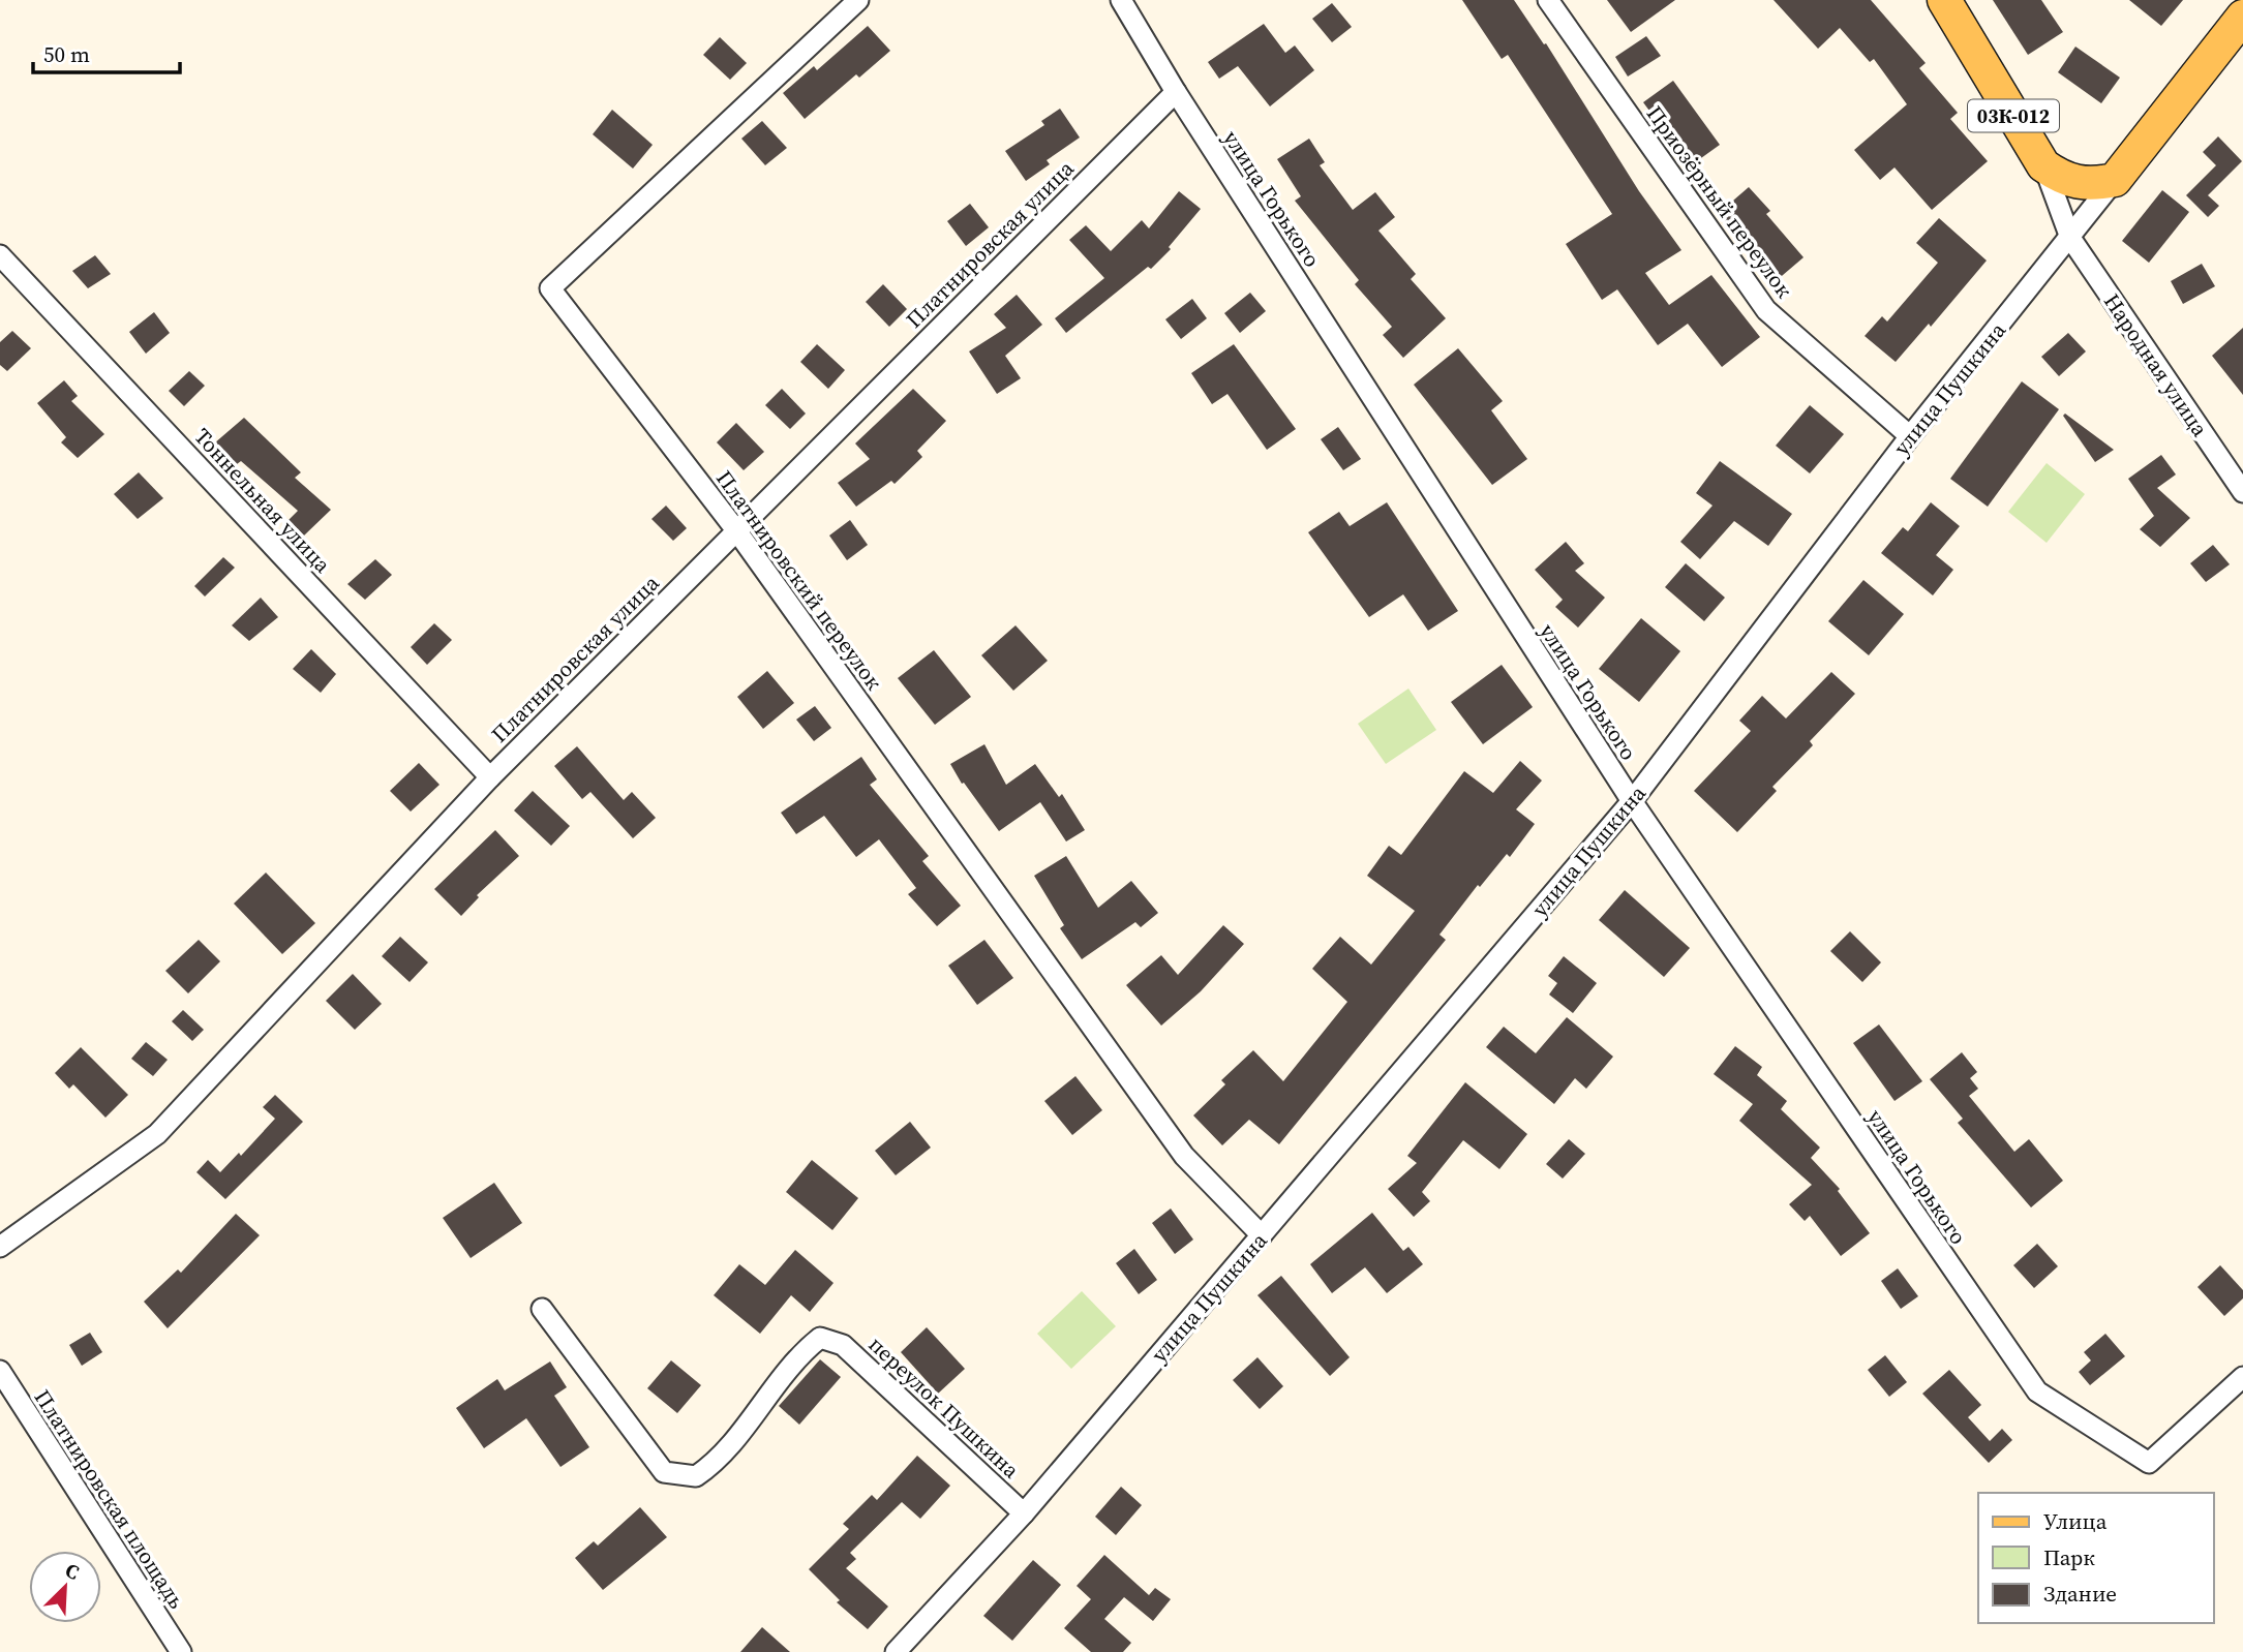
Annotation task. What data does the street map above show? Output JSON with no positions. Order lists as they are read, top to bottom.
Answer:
{
  "streets": {
    "main road": ["03К-012", "улица Пушкина"],
    "street": [
      "улица Горького",
      "Приозёрный переулок",
      "Платнировская улица",
      "Народная улица",
      "Тоннельная улица",
      "Платнировский переулок",
      "переулок Пушкина",
      "Платнировская площадь"
    ]
  },
  "crossings": [
    ["03К-012", "Народная улица"],
    ["улица Горького", "Платнировская улица"],
    ["улица Горького", "улица Пушкина"],
    ["Приозёрный переулок", "улица Пушкина"],
    ["Платнировская улица", "Тоннельная улица"],
    ["Платнировская улица", "Платнировский переулок"],
    ["Народная улица", "улица Пушкина"],
    ["улица Пушкина", "Платнировский переулок"],
    ["улица Пушкина", "переулок Пушкина"]
  ],
  "legend": ["Улица", "Парк", "Здание"],
  "scale_bar": "50 m",
  "north": "top right"
}
